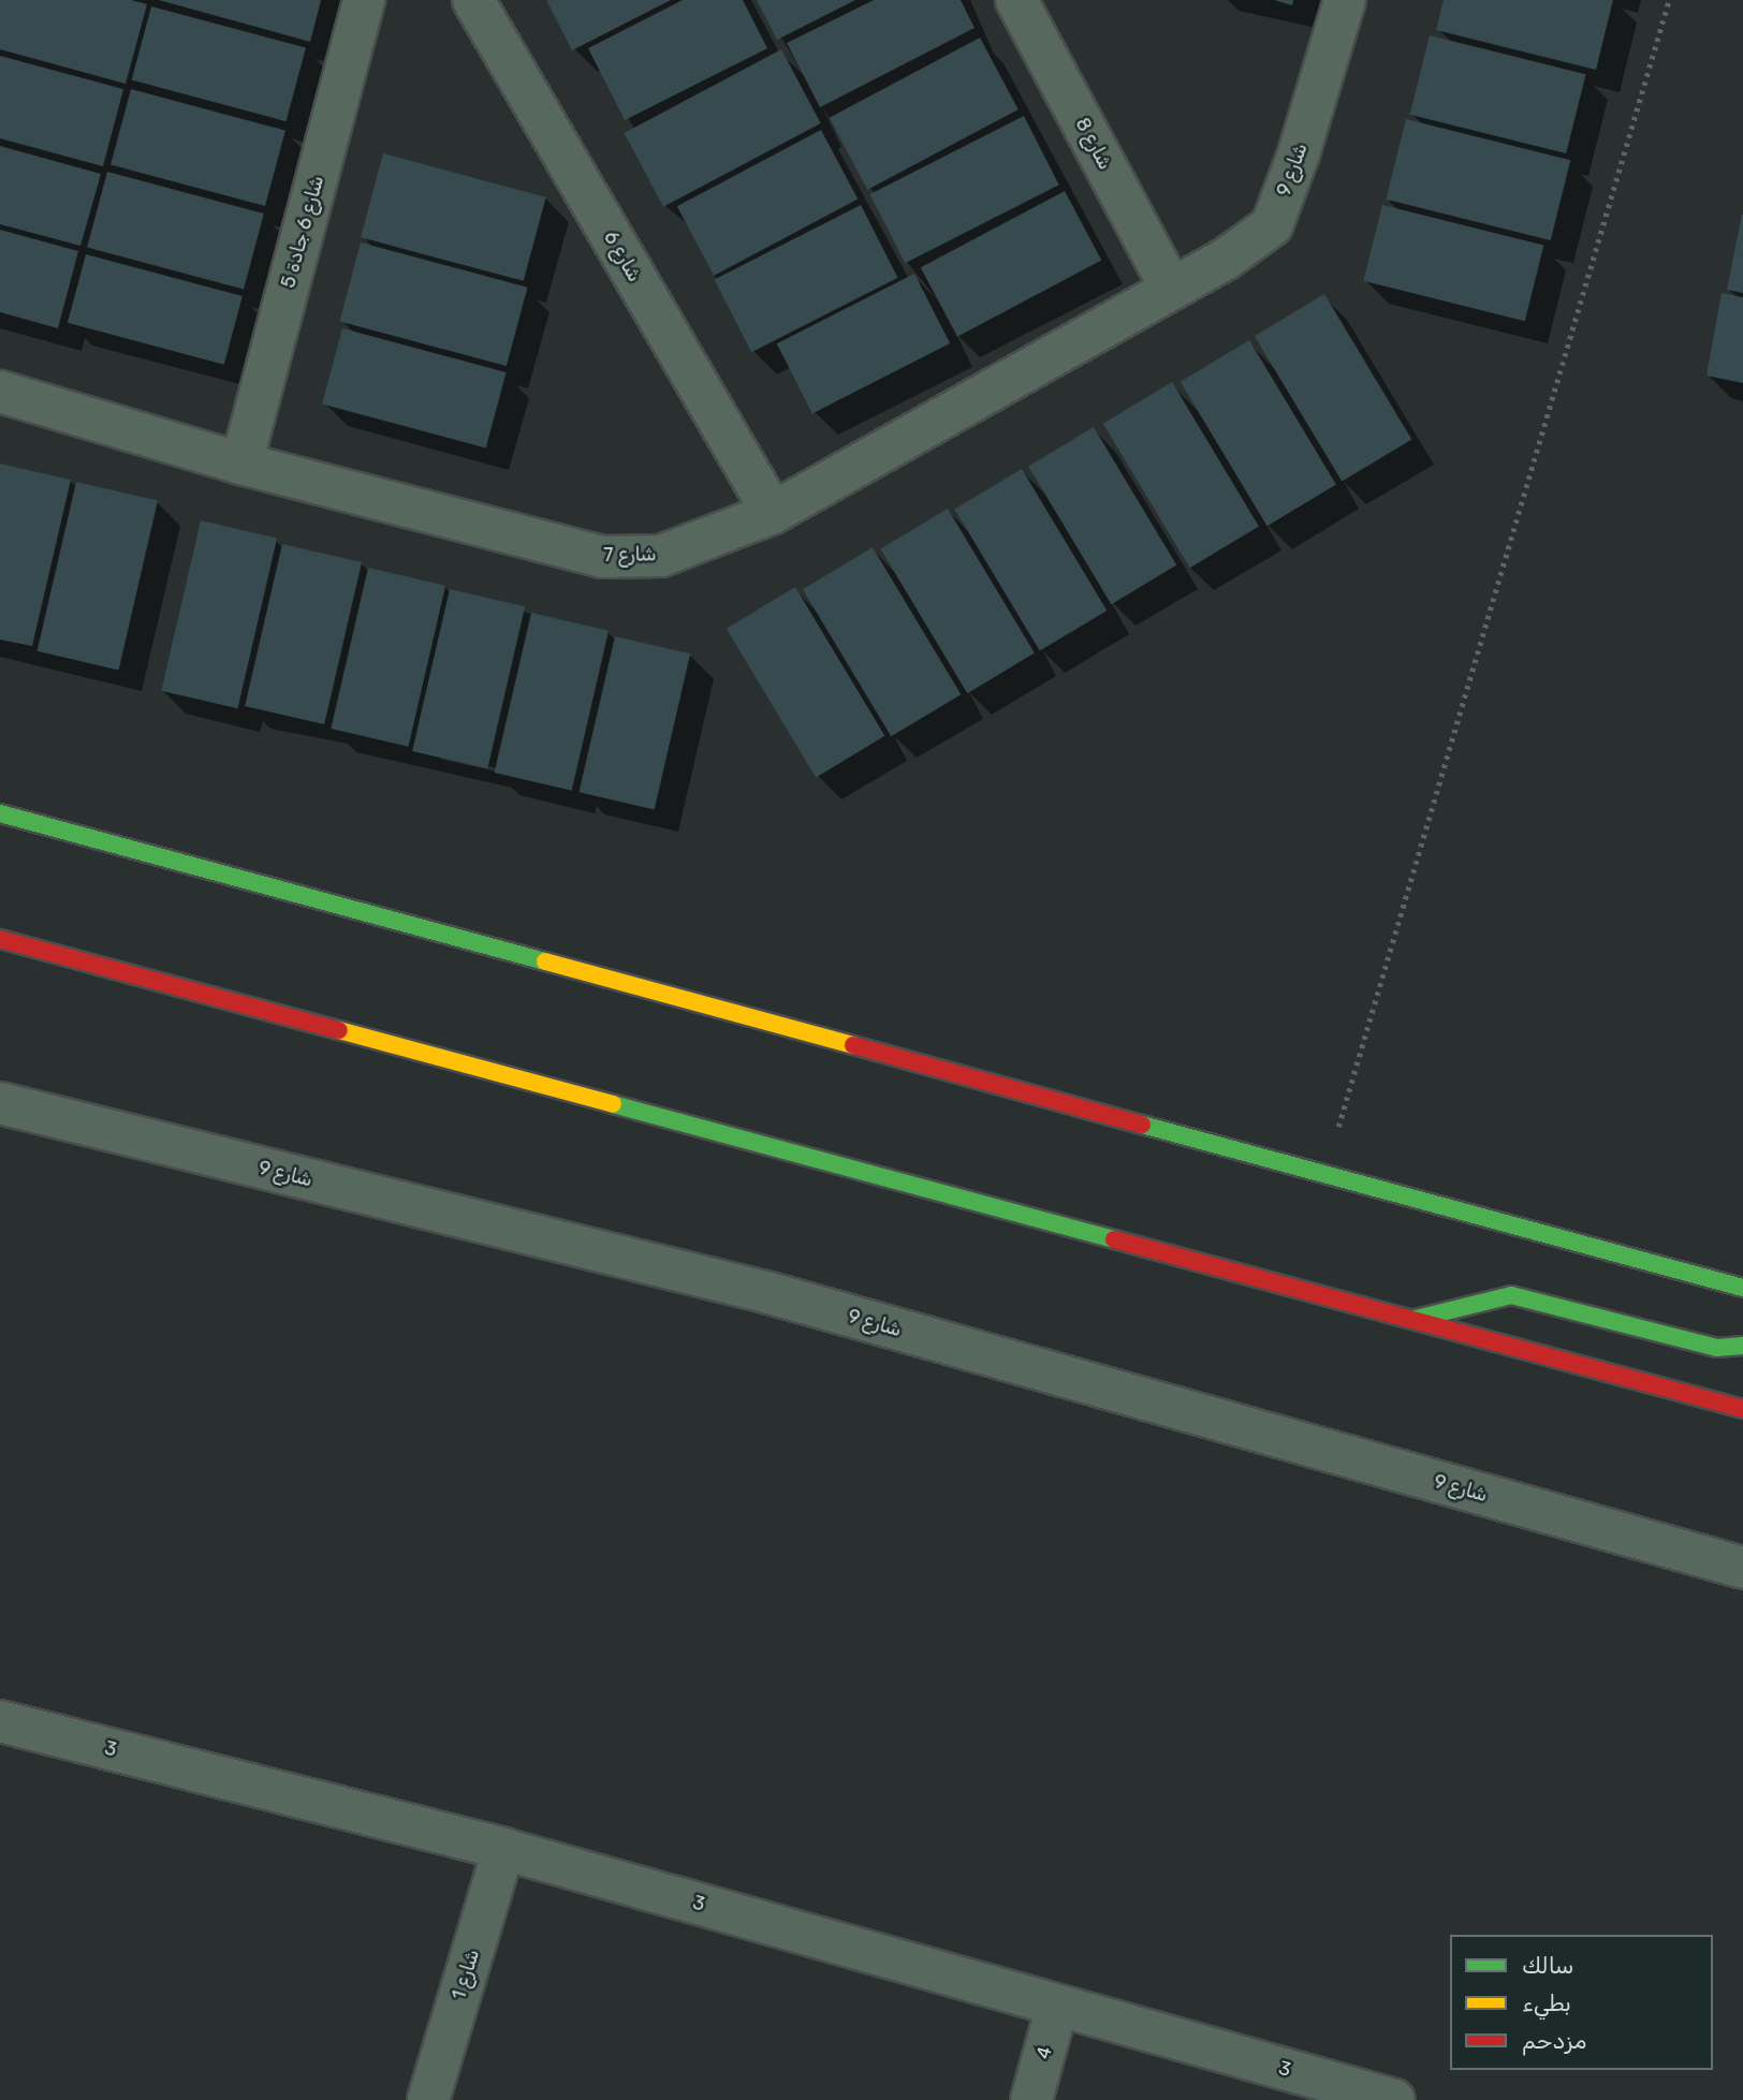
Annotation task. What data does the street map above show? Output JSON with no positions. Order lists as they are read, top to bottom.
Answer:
{
  "streets": {
    "street": [
      "شارع 8",
      "شارع 9",
      "شارع 6 جادة 5",
      "شارع 6",
      "شارع 7",
      "3",
      "شارع 1",
      "4"
    ]
  },
  "crossings": [
    ["شارع 8", "شارع 9"],
    ["شارع 8", "شارع 7"],
    ["شارع 9", "شارع 7"],
    ["شارع 6 جادة 5", "شارع 7"],
    ["شارع 6", "شارع 7"],
    ["3", "شارع 1"],
    ["3", "4"]
  ],
  "legend": ["سالك", "بطيء", "مزدحم"]
}
